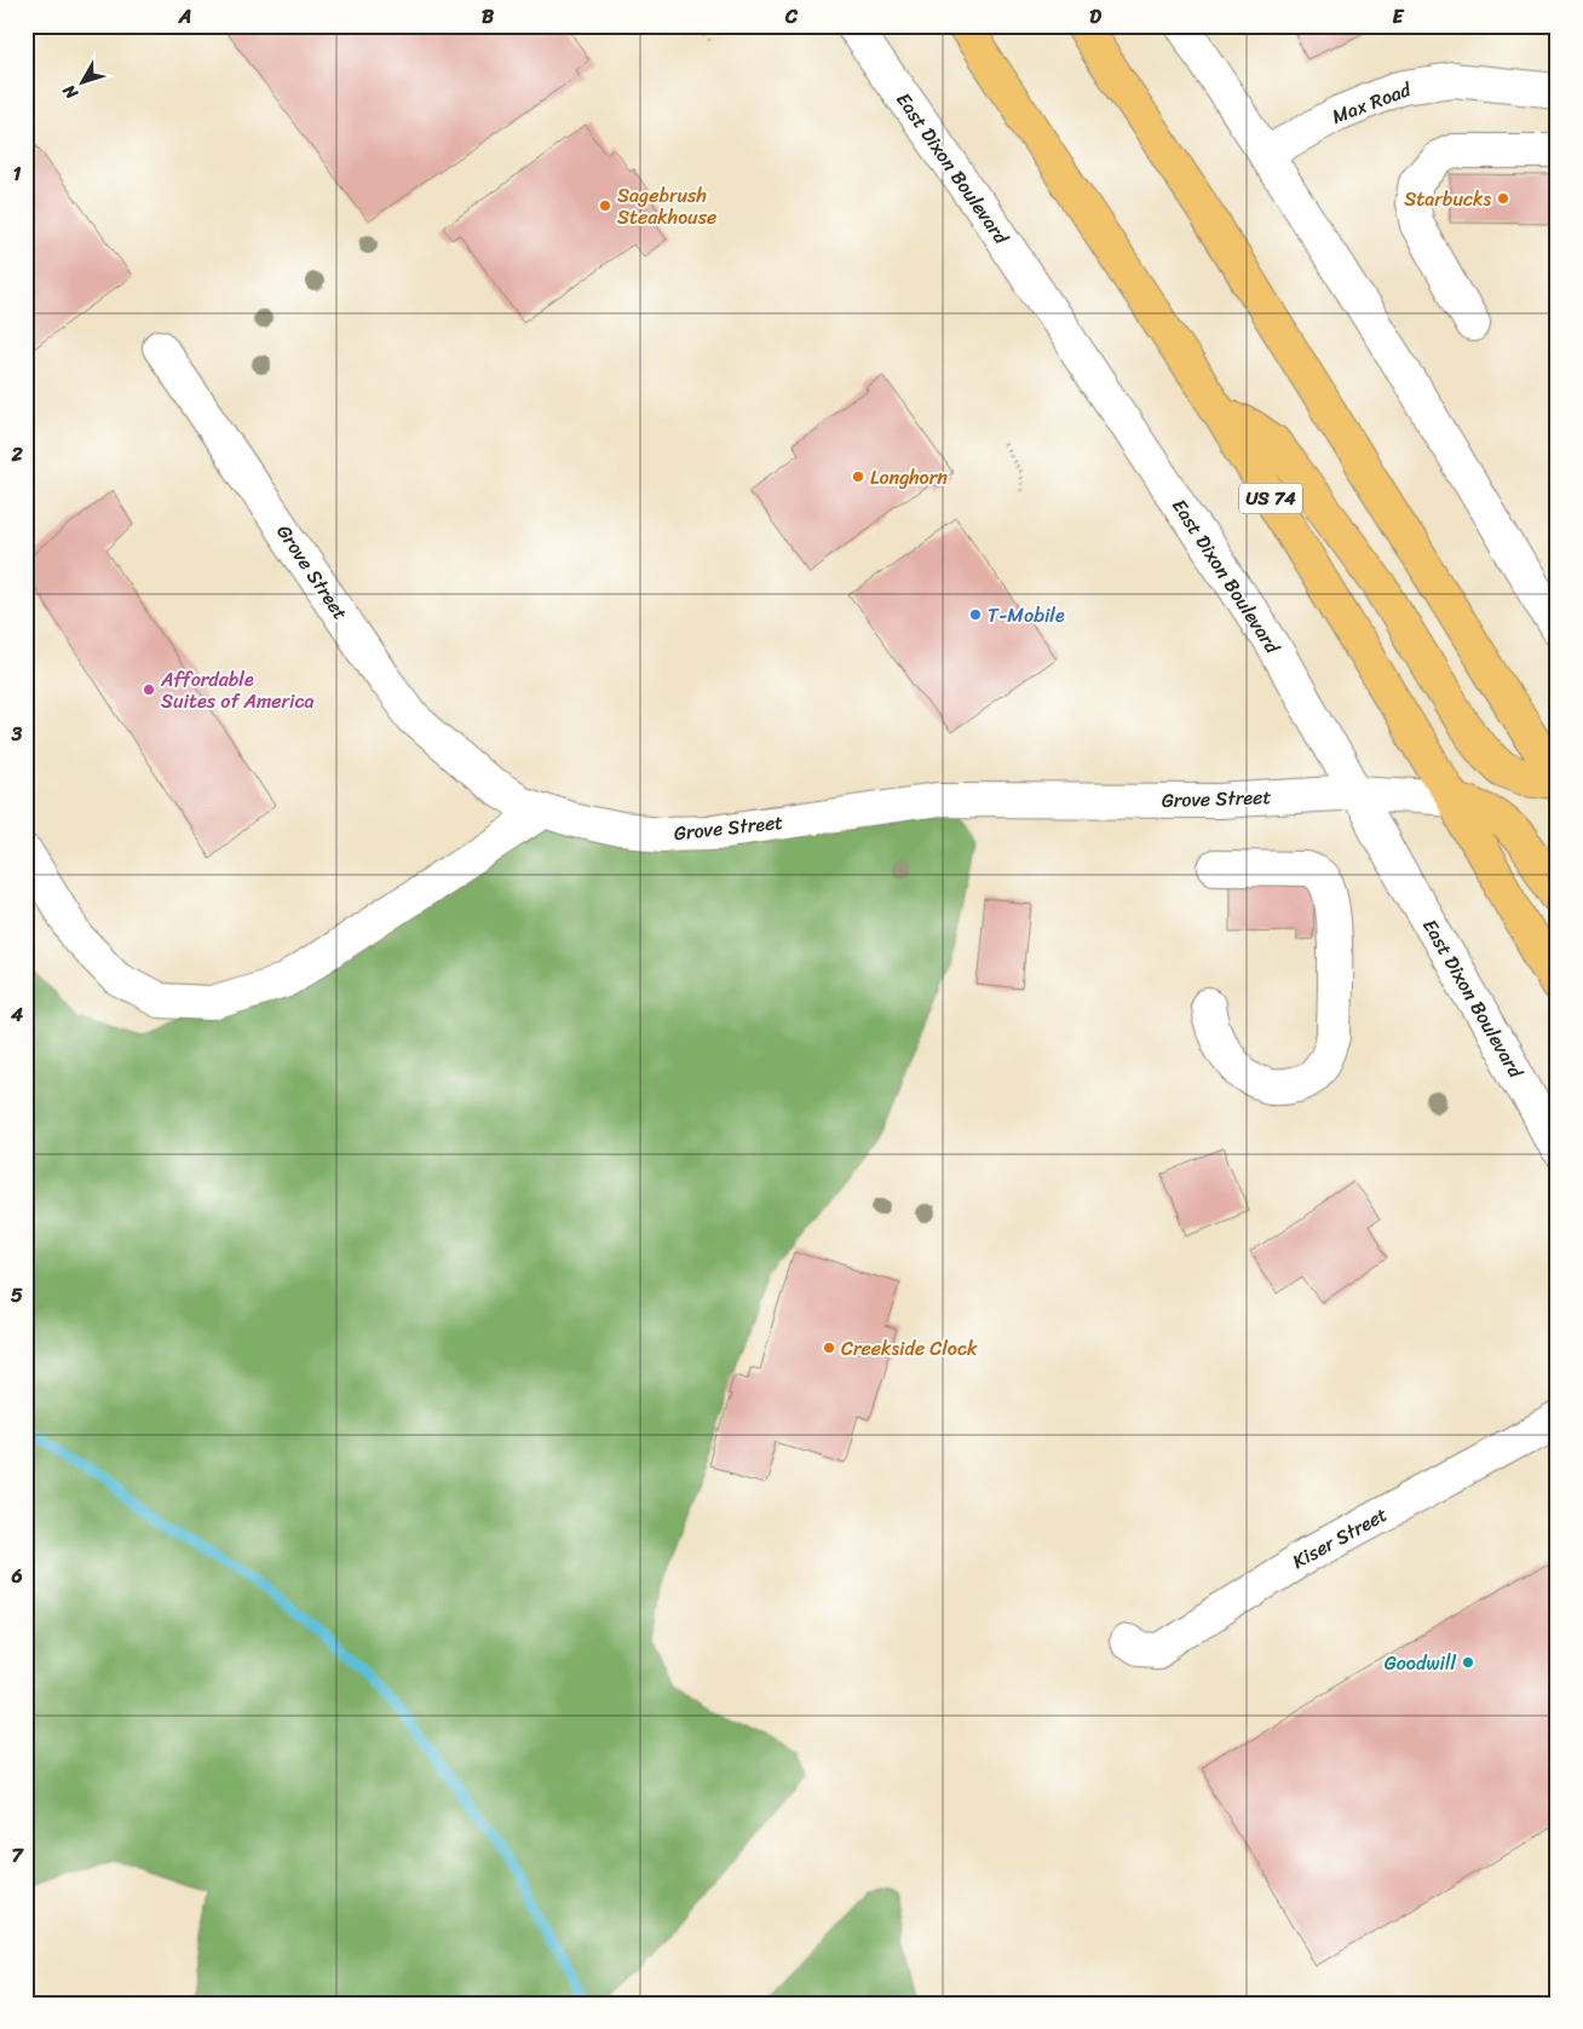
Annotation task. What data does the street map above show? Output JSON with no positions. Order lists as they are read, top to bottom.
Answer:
{
  "streets": {
    "highway": ["US 74"],
    "street": [
      "Max Road",
      "East Dixon Boulevard",
      "Grove Street",
      "Kiser Street"
    ]
  },
  "crossings": [
    ["East Dixon Boulevard", "Grove Street"],
    ["US 74", "Grove Street"]
  ],
  "places": [
    "Starbucks",
    "Sagebrush Steakhouse",
    "Longhorn",
    "T-Mobile",
    "Affordable Suites of America",
    "Creekside Clock",
    "Goodwill"
  ],
  "north": "bottom left",
  "grid": {
    "columns": [
      "A",
      "B",
      "C",
      "D",
      "E"
    ],
    "rows": [
      "1",
      "2",
      "3",
      "4",
      "5",
      "6",
      "7"
    ]
  }
}
